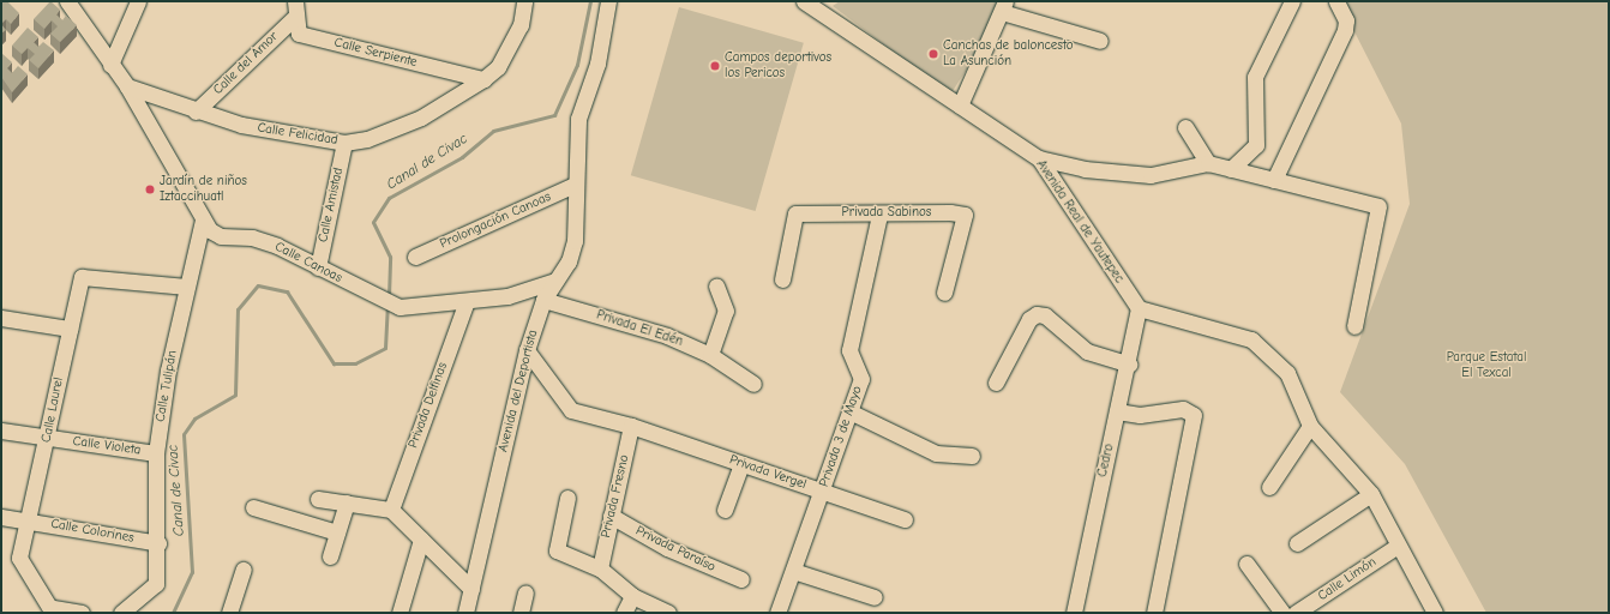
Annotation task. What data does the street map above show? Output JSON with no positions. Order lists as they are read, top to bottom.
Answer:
{
  "streets": {
    "street": [
      "Calle Serpiente",
      "Calle del Amor",
      "Calle Felicidad",
      "Calle Amistad",
      "Privada Sabinos",
      "Prolongación Canoas",
      "Avenida Real de Yautepec",
      "Calle Canoas",
      "Privada El Edén",
      "Calle Tulipán",
      "Avenida del Deportista",
      "Privada Delfinas",
      "Calle Laurel",
      "Privada 3 de Mayo",
      "Calle Violeta",
      "Cedro",
      "Privada Vergel",
      "Privada Fresno",
      "Calle Colorines",
      "Privada Paraíso",
      "Calle Limón"
    ]
  },
  "crossings": [
    ["Calle Serpiente", "Calle del Amor"],
    ["Calle Serpiente", "Calle Felicidad"],
    ["Calle del Amor", "Calle Felicidad"],
    ["Calle Felicidad", "Calle Amistad"],
    ["Calle Felicidad", "Calle Canoas"],
    ["Calle Amistad", "Calle Canoas"],
    ["Privada Sabinos", "Privada 3 de Mayo"],
    ["Prolongación Canoas", "Avenida del Deportista"],
    ["Avenida Real de Yautepec", "Cedro"],
    ["Calle Canoas", "Calle Tulipán"],
    ["Calle Canoas", "Avenida del Deportista"],
    ["Calle Canoas", "Privada Delfinas"],
    ["Privada El Edén", "Avenida del Deportista"],
    ["Calle Tulipán", "Calle Laurel"],
    ["Calle Tulipán", "Calle Violeta"],
    ["Calle Tulipán", "Calle Colorines"],
    ["Avenida del Deportista", "Privada Vergel"],
    ["Calle Laurel", "Calle Violeta"],
    ["Calle Laurel", "Calle Colorines"],
    ["Privada 3 de Mayo", "Privada Vergel"],
    ["Privada Vergel", "Privada Fresno"],
    ["Privada Fresno", "Privada Paraíso"]
  ],
  "water": ["Canal de Civac"],
  "parks": ["Parque Estatal El Texcal"],
  "places": ["Canchas de baloncesto La Asunción", "Campos deportivos los Pericos", "Jardín de niños Iztaccihuatl"]
}
